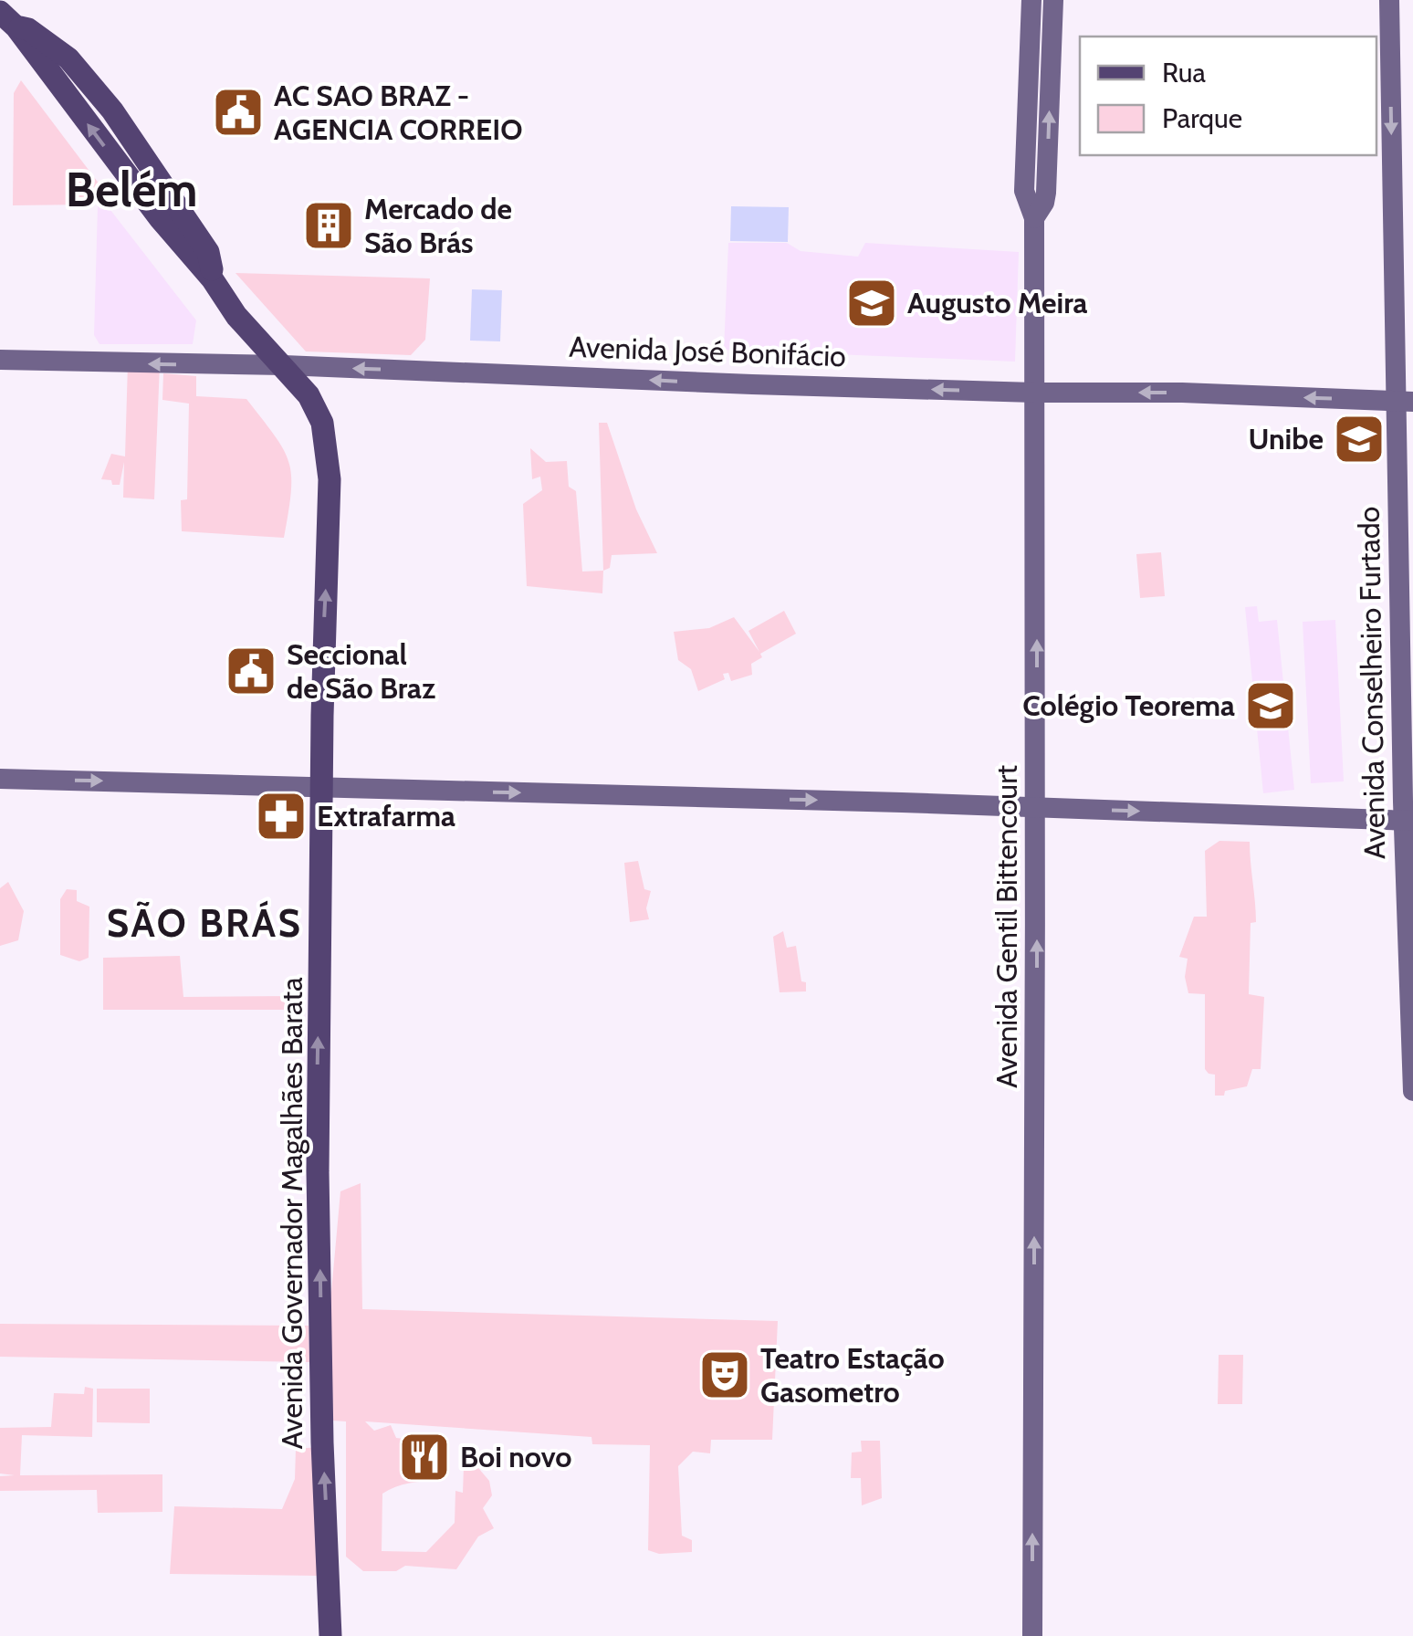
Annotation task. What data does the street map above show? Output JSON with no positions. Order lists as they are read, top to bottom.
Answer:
{
  "streets": {
    "main road": [
      "Avenida José Bonifácio",
      "Avenida Conselheiro Furtado",
      "Avenida Gentil Bittencourt",
      "Avenida Governador Magalhães Barata"
    ]
  },
  "crossings": [
    ["Avenida José Bonifácio", "Avenida Conselheiro Furtado"],
    ["Avenida José Bonifácio", "Avenida Gentil Bittencourt"],
    ["Avenida José Bonifácio", "Avenida Governador Magalhães Barata"]
  ],
  "one_way": [
    "Avenida José Bonifácio",
    "Avenida Conselheiro Furtado",
    "Avenida Gentil Bittencourt",
    "Avenida Governador Magalhães Barata"
  ],
  "districts": ["Belém", "SÃO BRÁS"],
  "places": {
    "public building": ["AC SAO BRAZ - AGENCIA CORREIO", "Seccional de São Braz"],
    "building": ["Mercado de São Brás"],
    "school or university": ["Augusto Meira", "Unibe", "Colégio Teorema"],
    "pharmacy": ["Extrafarma"],
    "theatre": ["Teatro Estação Gasometro"],
    "restaurant": ["Boi novo"]
  },
  "legend": ["Rua", "Parque"]
}
